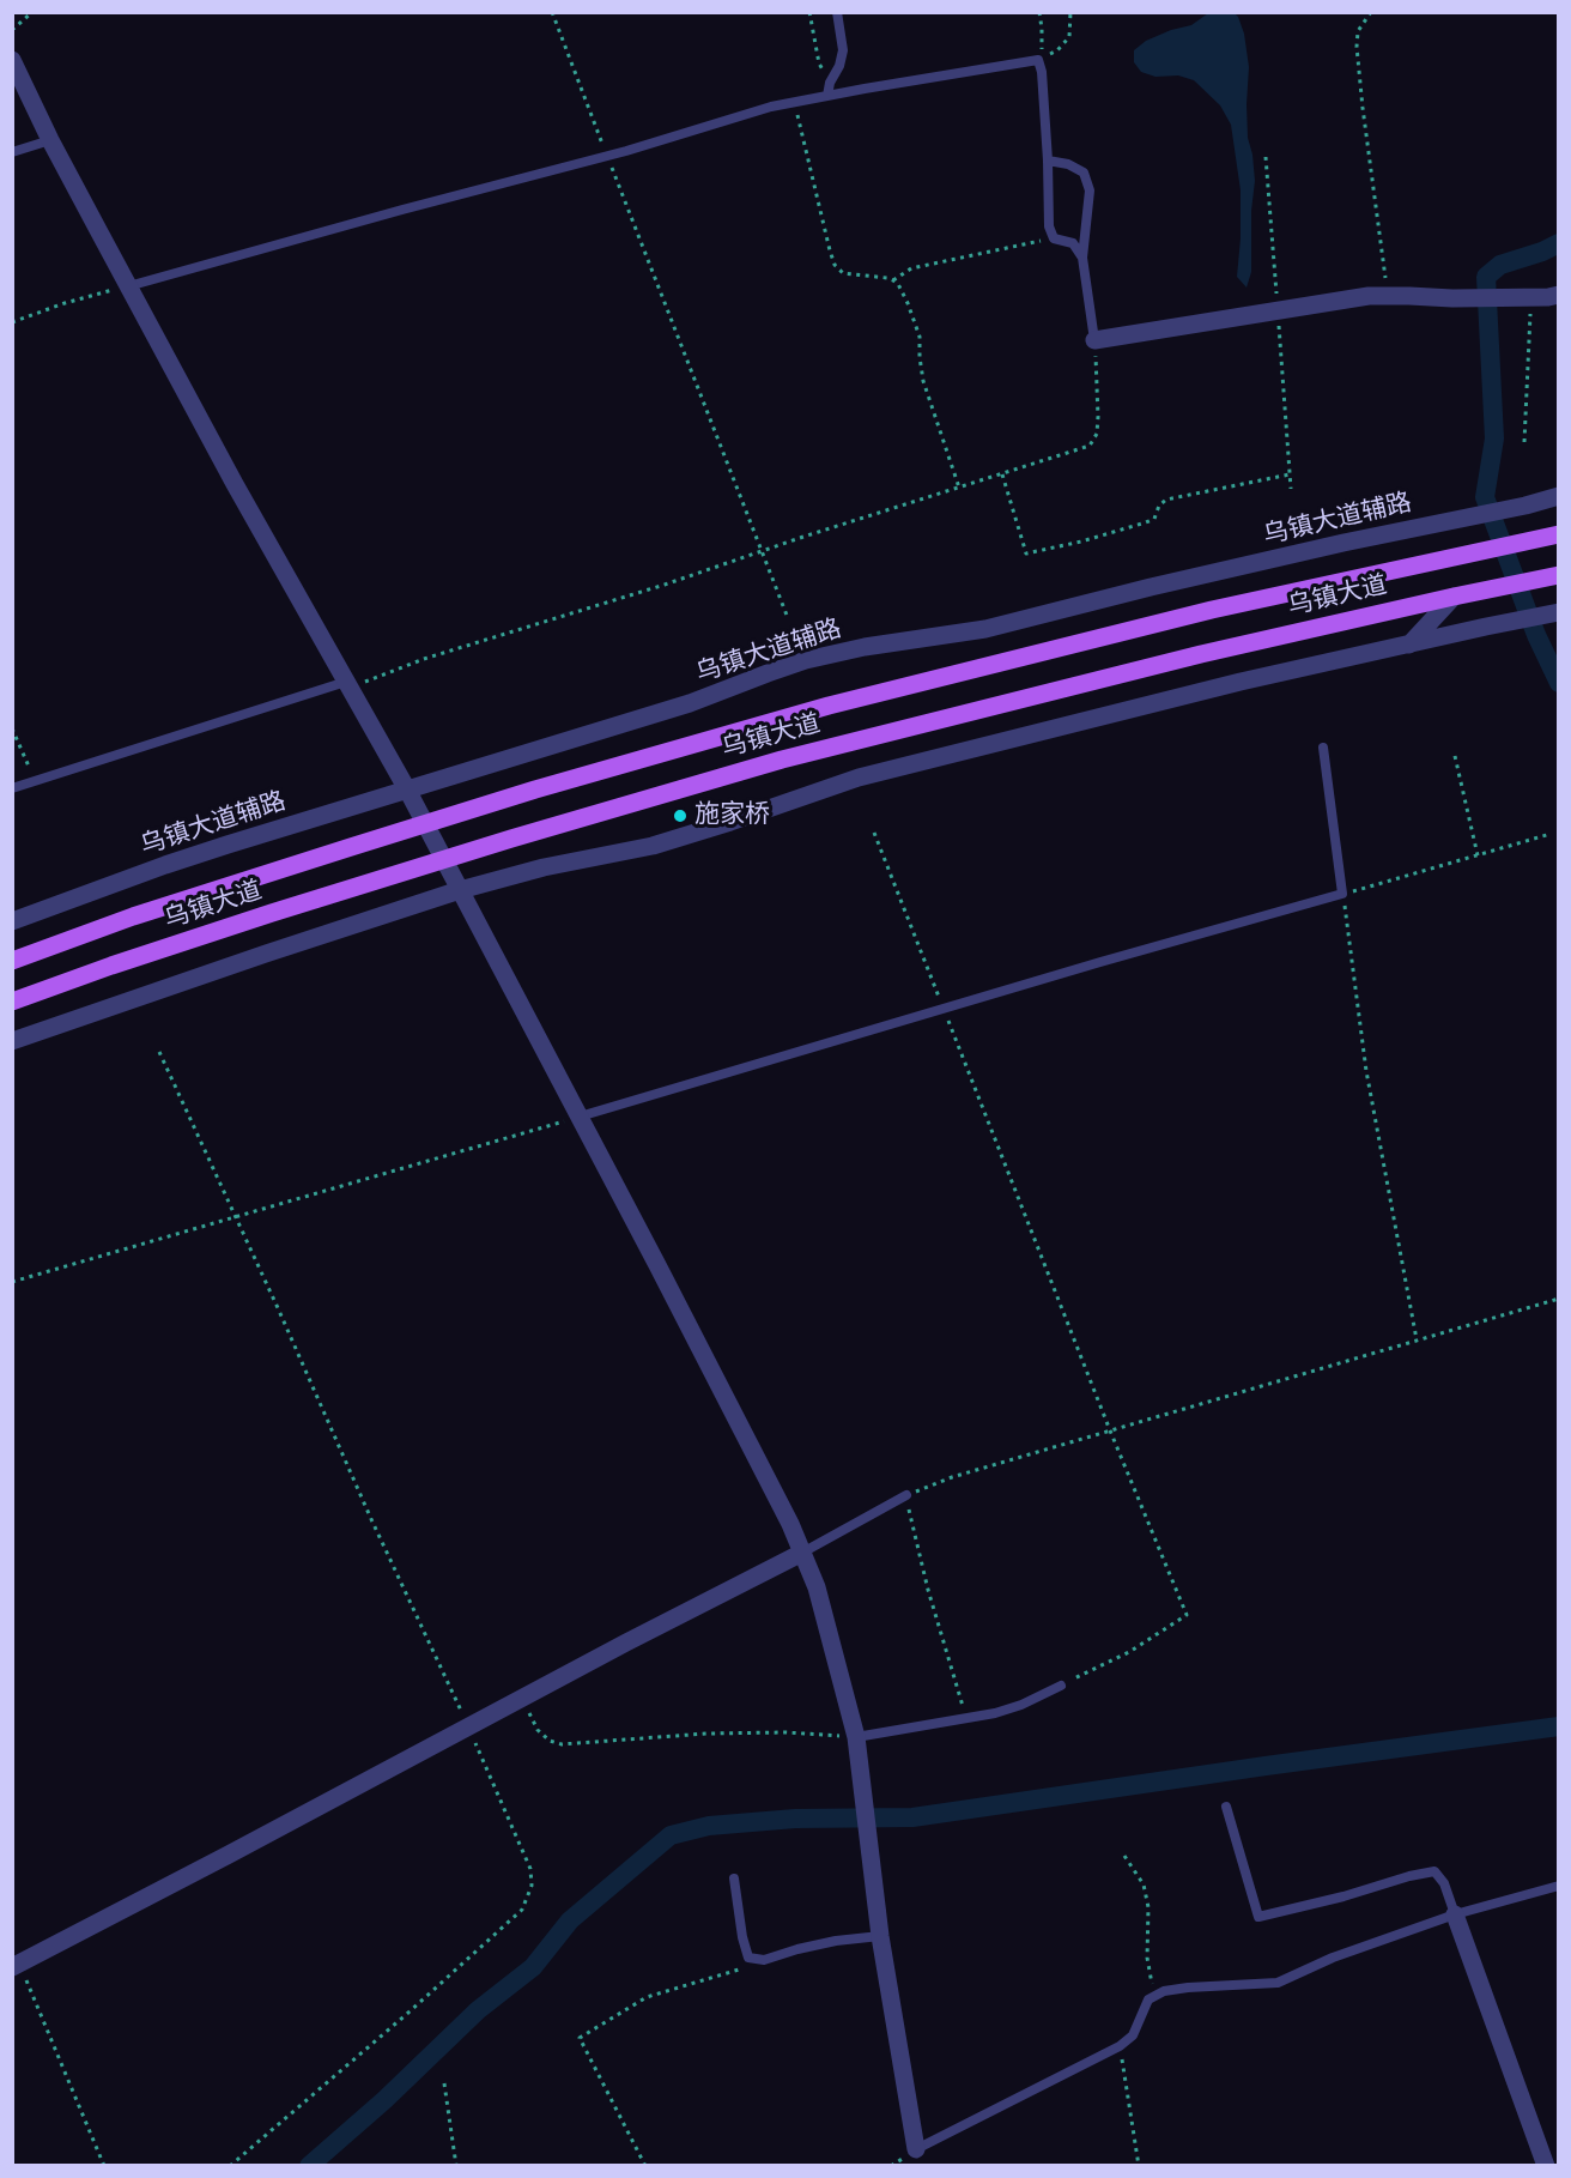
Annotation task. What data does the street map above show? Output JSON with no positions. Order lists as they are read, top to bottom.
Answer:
{
  "streets": {
    "main road": ["乌镇大道"],
    "street": ["乌镇大道辅路"]
  },
  "places": ["施家桥"]
}
